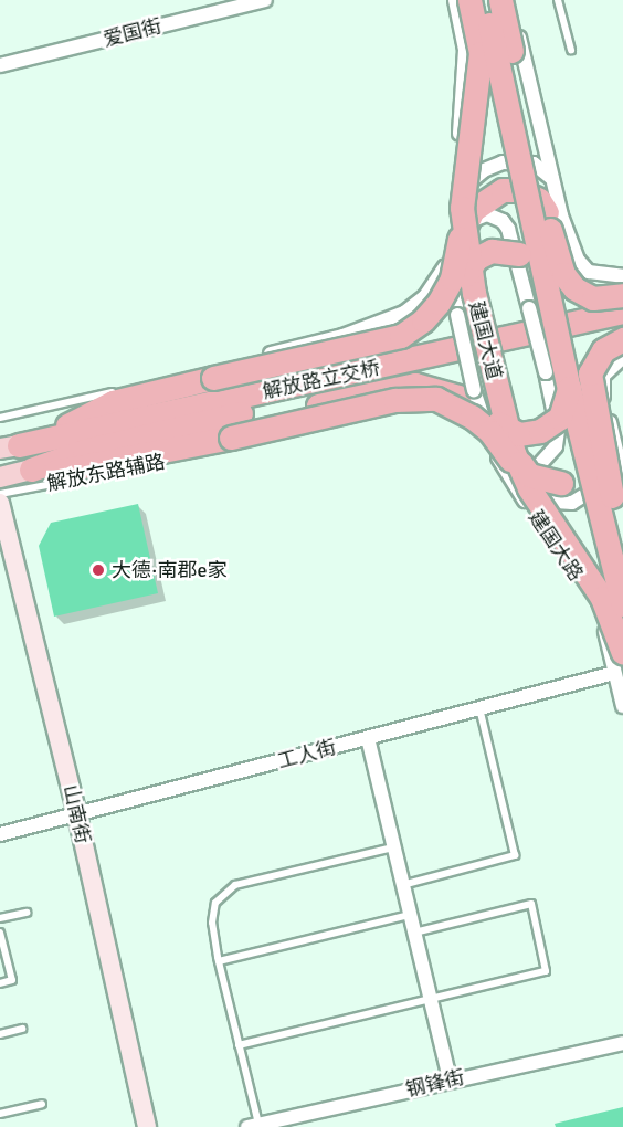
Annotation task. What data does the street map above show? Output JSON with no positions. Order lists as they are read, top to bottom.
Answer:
{
  "streets": {
    "highway": ["建国大道", "解放路立交桥"],
    "main road": ["山南街"],
    "street": ["爱国街", "工人街", "钢锋街"],
    "lane": ["解放东路辅路"]
  },
  "crossings": [
    ["建国大道", "工人街"],
    ["工人街", "山南街"]
  ],
  "places": ["大德·南郡e家"]
}
